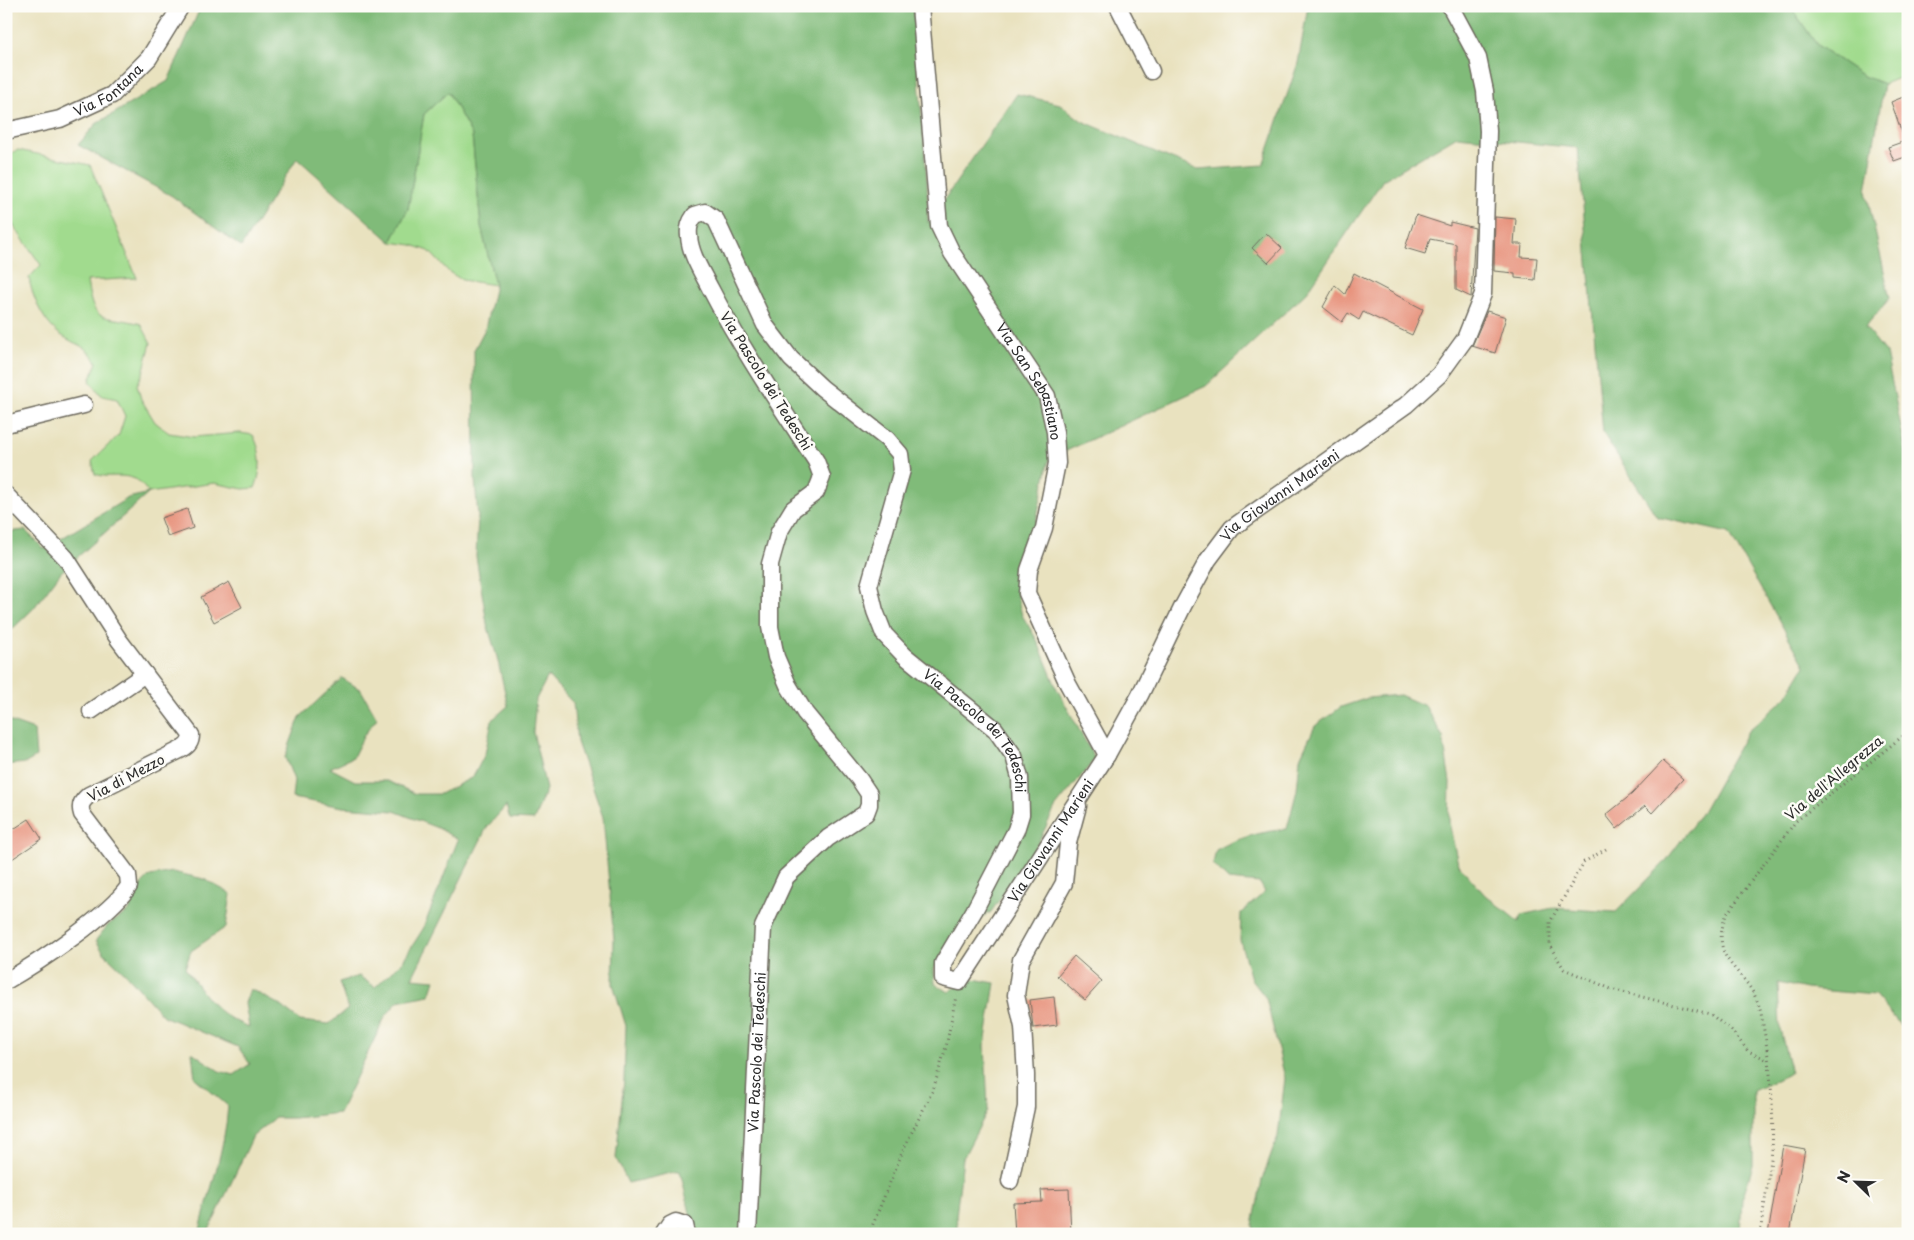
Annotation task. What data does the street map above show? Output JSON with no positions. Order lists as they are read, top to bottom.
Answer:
{
  "streets": {
    "street": [
      "Via Fontana",
      "Via Pascolo dei Tedeschi",
      "Via San Sebastiano",
      "Via Giovanni Marieni",
      "Via di Mezzo"
    ],
    "path": ["Via dell'Allegrezza"]
  },
  "crossings": [
    ["Via Pascolo dei Tedeschi", "Via Giovanni Marieni"],
    ["Via San Sebastiano", "Via Giovanni Marieni"]
  ],
  "north": "top left"
}
